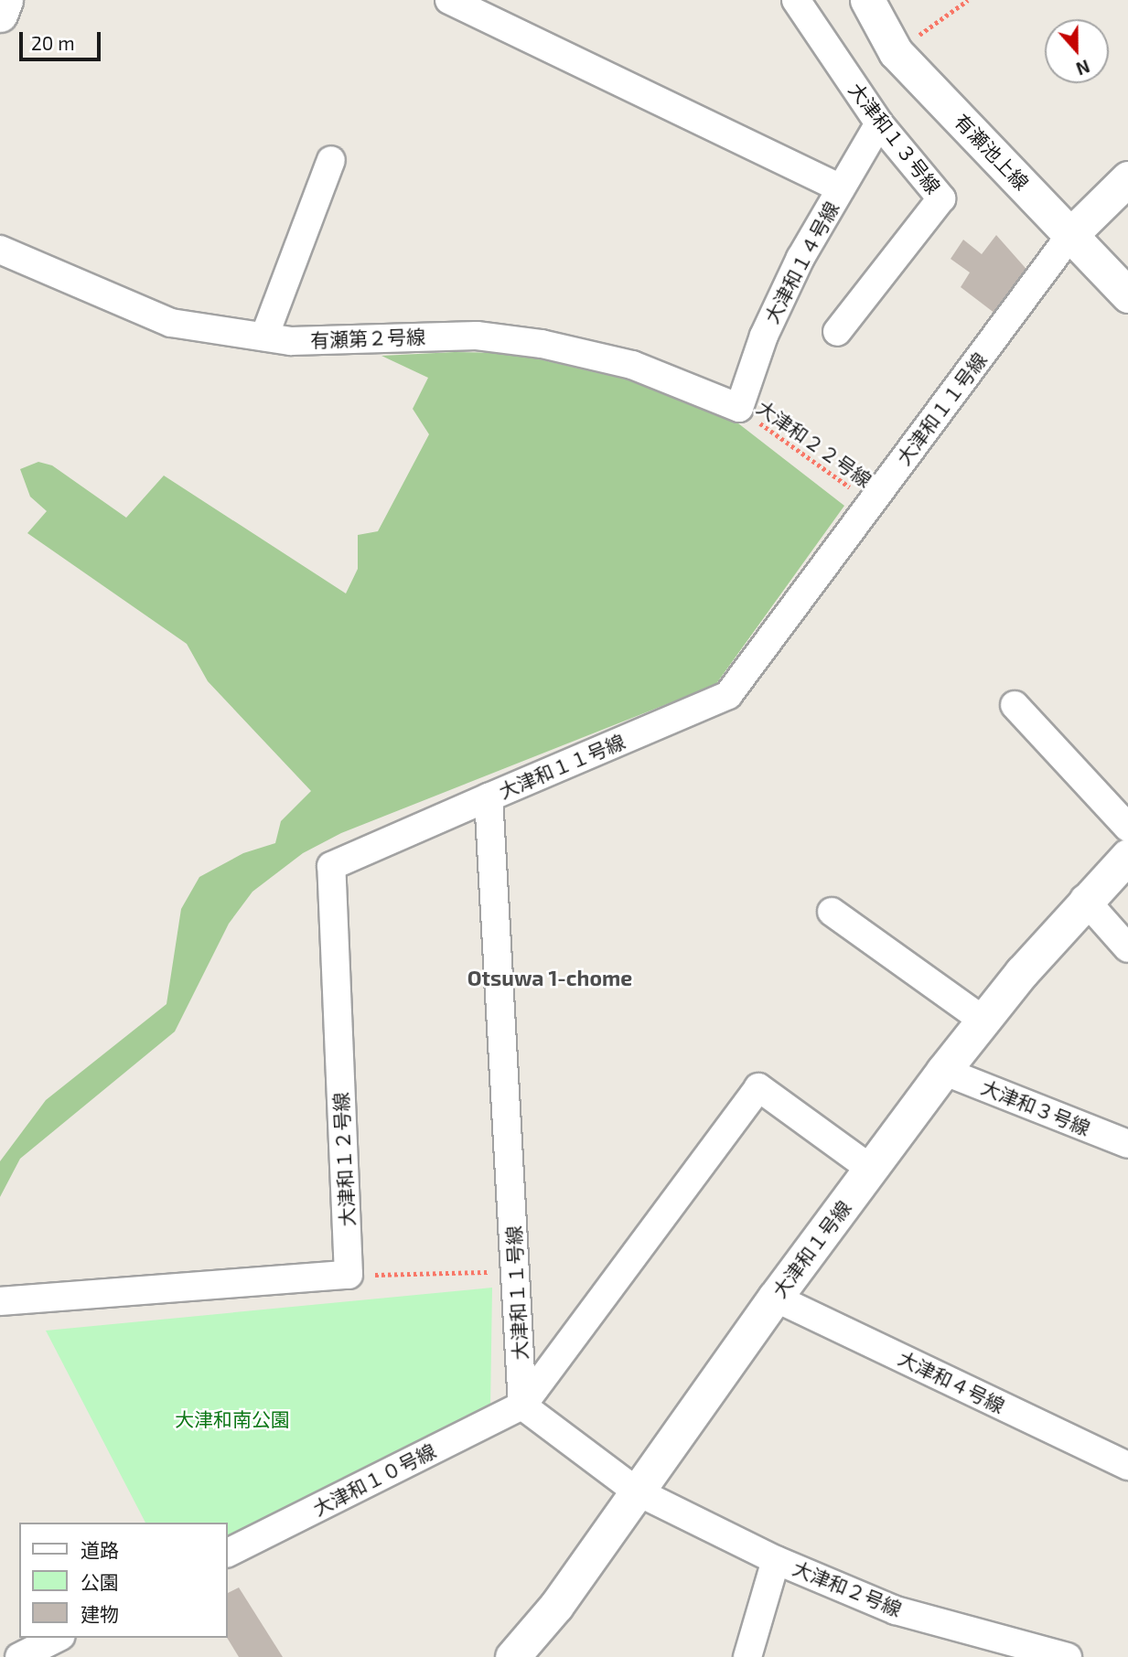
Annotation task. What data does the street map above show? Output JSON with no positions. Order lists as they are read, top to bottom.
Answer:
{
  "streets": {
    "street": [
      "大津和１３号線",
      "有瀬池上線",
      "大津和１４号線",
      "有瀬第２号線",
      "大津和１１号線",
      "大津和３号線",
      "大津和１２号線",
      "大津和１号線",
      "大津和４号線",
      "大津和１０号線",
      "大津和２号線"
    ],
    "path": ["大津和２２号線"]
  },
  "crossings": [
    ["大津和１３号線", "大津和１４号線"],
    ["有瀬池上線", "大津和１１号線"],
    ["大津和１４号線", "有瀬第２号線"],
    ["大津和１４号線", "大津和２２号線"],
    ["有瀬第２号線", "大津和２２号線"],
    ["大津和１１号線", "大津和２２号線"],
    ["大津和１１号線", "大津和１２号線"],
    ["大津和１１号線", "大津和１０号線"],
    ["大津和３号線", "大津和１号線"],
    ["大津和１号線", "大津和４号線"],
    ["大津和１号線", "大津和２号線"]
  ],
  "districts": ["Otsuwa 1-chome"],
  "parks": ["大津和南公園"],
  "legend": ["道路", "公園", "建物"],
  "scale_bar": "20 m",
  "north": "bottom"
}
